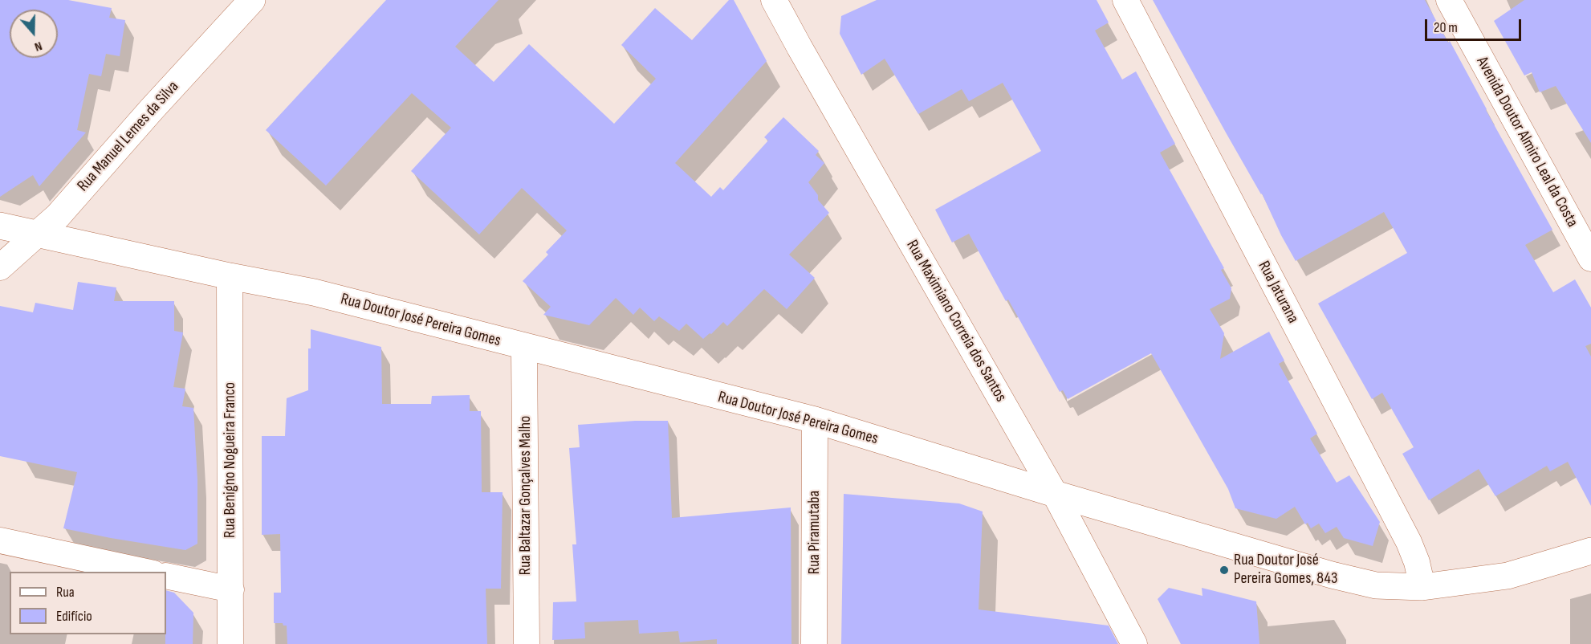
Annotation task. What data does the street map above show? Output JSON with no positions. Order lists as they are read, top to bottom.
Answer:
{
  "streets": {
    "main road": ["Rua Manuel Lemes da Silva", "Rua Doutor José Pereira Gomes"],
    "street": [
      "Avenida Doutor Almiro Leal da Costa",
      "Rua Jaturana",
      "Rua Maximiano Correia dos Santos",
      "Rua Benigno Nogueira Franco",
      "Rua Baltazar Gonçalves Malho",
      "Rua Piramutaba"
    ]
  },
  "crossings": [
    ["Rua Manuel Lemes da Silva", "Rua Doutor José Pereira Gomes"],
    ["Rua Jaturana", "Rua Doutor José Pereira Gomes"],
    ["Rua Doutor José Pereira Gomes", "Rua Maximiano Correia dos Santos"],
    ["Rua Doutor José Pereira Gomes", "Rua Benigno Nogueira Franco"],
    ["Rua Doutor José Pereira Gomes", "Rua Baltazar Gonçalves Malho"],
    ["Rua Doutor José Pereira Gomes", "Rua Piramutaba"]
  ],
  "places": ["Rua Doutor José Pereira Gomes, 843"],
  "legend": ["Rua", "Edifício"],
  "scale_bar": "20 m",
  "north": "bottom"
}
